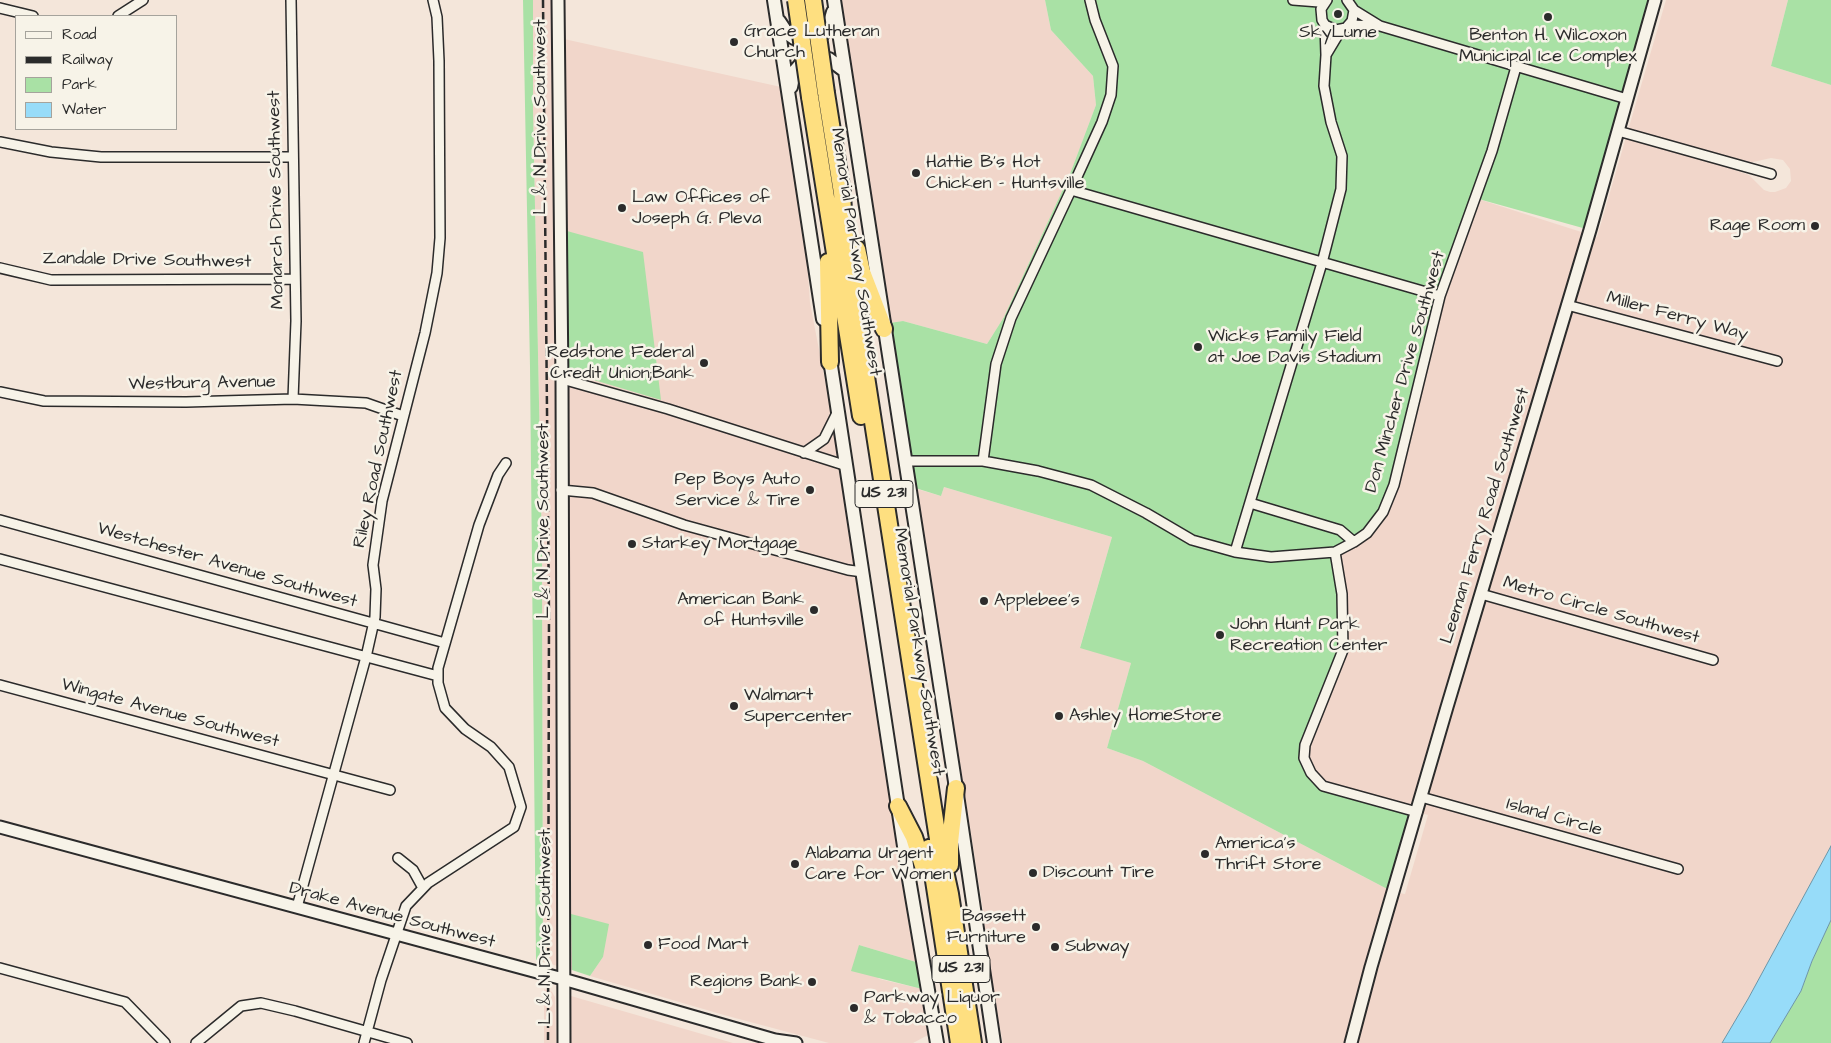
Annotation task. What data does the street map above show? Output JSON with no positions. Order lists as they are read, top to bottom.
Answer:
{
  "streets": {
    "highway": ["Memorial Parkway Southwest", "US 231"],
    "street": [
      "L & N Drive Southwest",
      "Monarch Drive Southwest",
      "Zandale Drive Southwest",
      "Miller Ferry Way",
      "Don Mincher Drive Southwest",
      "Westburg Avenue",
      "Riley Road Southwest",
      "Leeman Ferry Road Southwest",
      "Westchester Avenue Southwest",
      "Metro Circle Southwest",
      "Wingate Avenue Southwest",
      "Island Circle",
      "Drake Avenue Southwest"
    ]
  },
  "crossings": [
    ["L & N Drive Southwest", "Drake Avenue Southwest"],
    ["Monarch Drive Southwest", "Zandale Drive Southwest"],
    ["Monarch Drive Southwest", "Westburg Avenue"],
    ["Miller Ferry Way", "Leeman Ferry Road Southwest"],
    ["Westburg Avenue", "Riley Road Southwest"],
    ["Riley Road Southwest", "Westchester Avenue Southwest"],
    ["Riley Road Southwest", "Wingate Avenue Southwest"],
    ["Riley Road Southwest", "Drake Avenue Southwest"],
    ["Leeman Ferry Road Southwest", "Metro Circle Southwest"],
    ["Leeman Ferry Road Southwest", "Island Circle"]
  ],
  "places": [
    "SkyLume",
    "Benton H. Wilcoxon Municipal Ice Complex",
    "Grace Lutheran Church",
    "Hattie B's Hot Chicken - Huntsville",
    "Law Offices of Joseph G. Pleva",
    "Rage Room",
    "Wicks Family Field at Joe Davis Stadium",
    "Redstone Federal Credit Union;Bank",
    "Pep Boys Auto Service & Tire",
    "Starkey Mortgage",
    "Applebee's",
    "American Bank of Huntsville",
    "John Hunt Park Recreation Center",
    "Walmart Supercenter",
    "Ashley HomeStore",
    "America's Thrift Store",
    "Alabama Urgent Care for Women",
    "Discount Tire",
    "Bassett Furniture",
    "Food Mart",
    "Subway",
    "Regions Bank",
    "Parkway Liquor & Tobacco"
  ],
  "legend": [
    "Road",
    "Railway",
    "Park",
    "Water"
  ]
}
